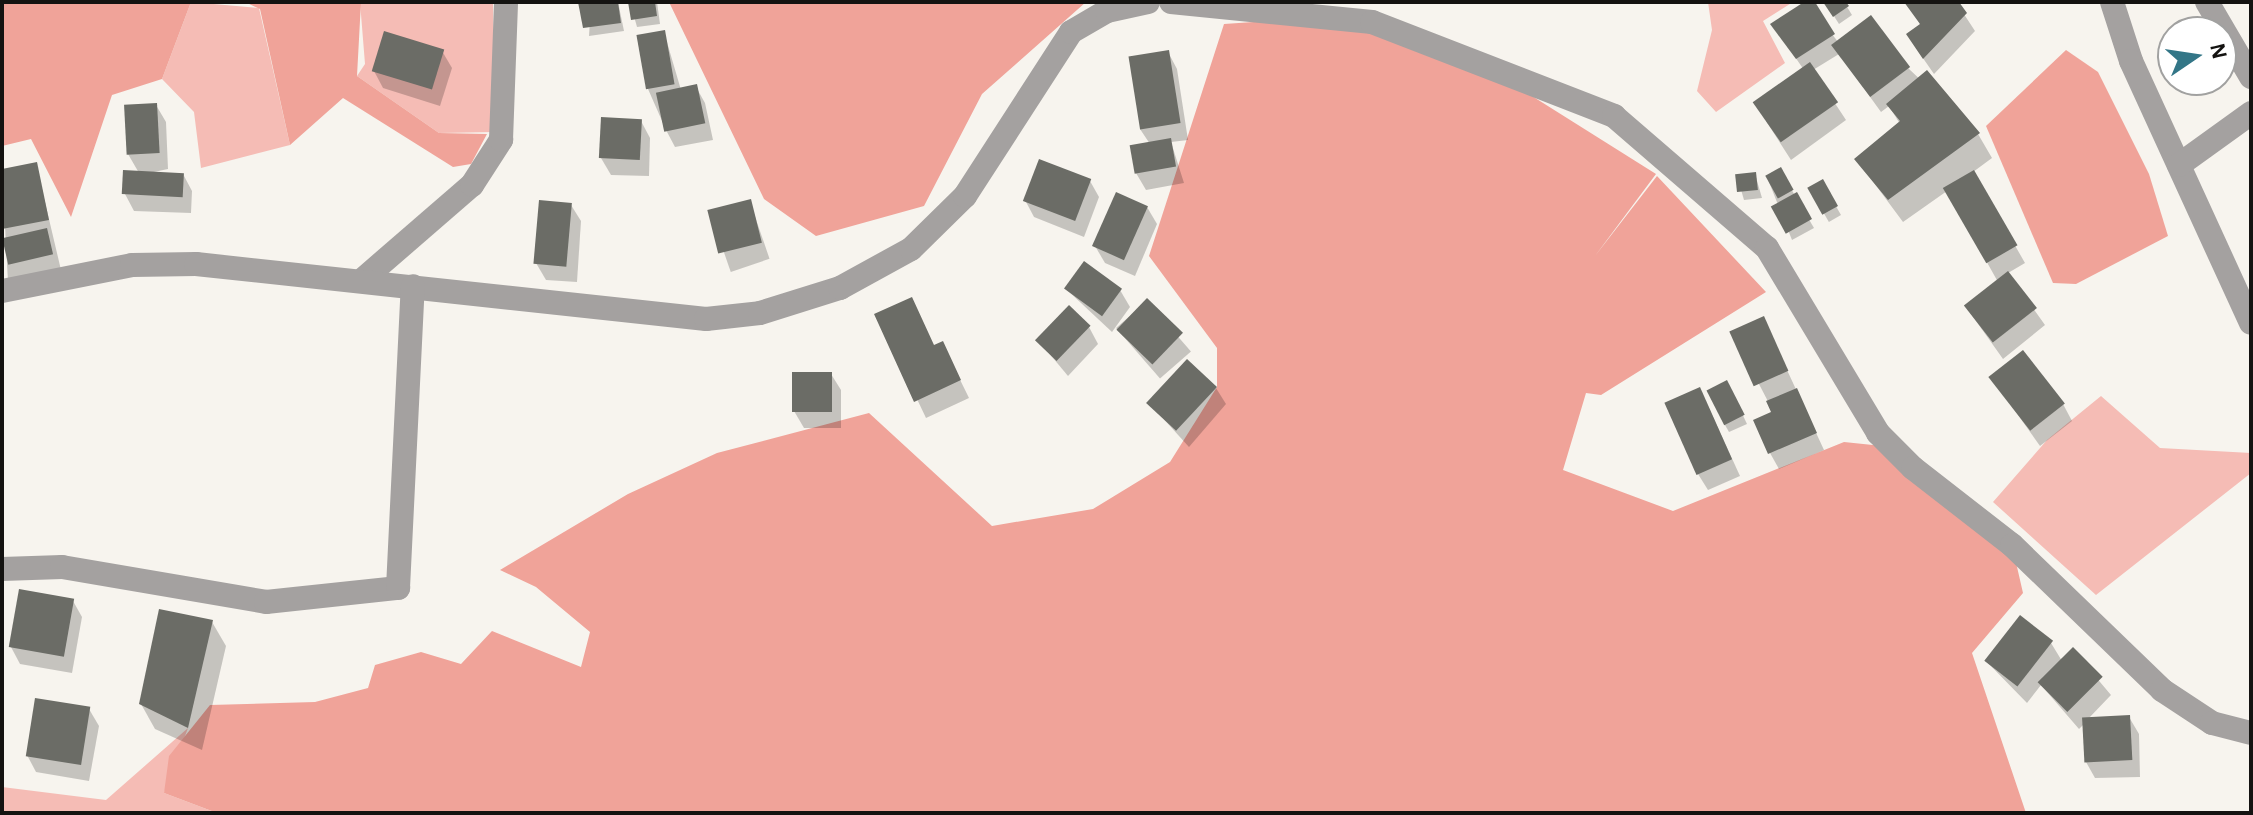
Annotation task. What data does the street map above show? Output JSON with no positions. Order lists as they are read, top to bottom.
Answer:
{
  "north": "right"
}
